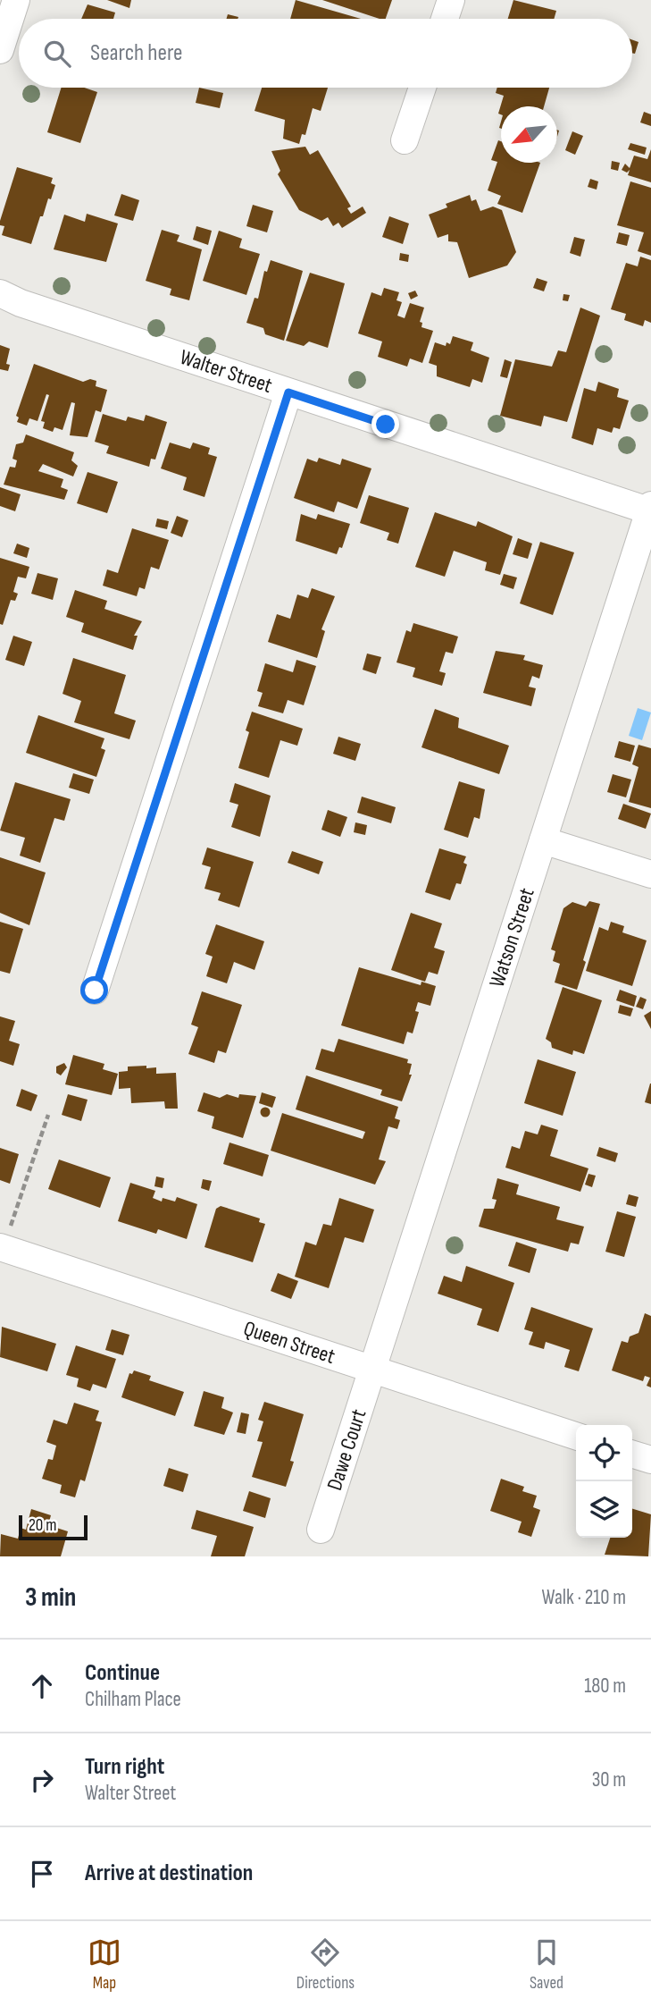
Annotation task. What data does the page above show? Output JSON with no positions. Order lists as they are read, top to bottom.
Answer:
{
  "streets": {
    "street": [
      "Walter Street",
      "Watson Street",
      "Queen Street",
      "Dawe Court"
    ]
  },
  "crossings": [
    ["Walter Street", "Watson Street"],
    ["Watson Street", "Queen Street"],
    ["Watson Street", "Dawe Court"],
    ["Queen Street", "Dawe Court"]
  ],
  "scale_bar": "20 m",
  "north": "bottom left",
  "page": {
    "search": "Search here",
    "scale": "20 m",
    "heading": ["3 min", "Walk · 210 m"],
    "list": [
      ["Continue", "Chilham Place", "180 m"],
      ["Turn right", "Walter Street", "30 m"],
      "Arrive at destination"
    ],
    "nav": ["Map", "Directions", "Saved"]
  }
}
